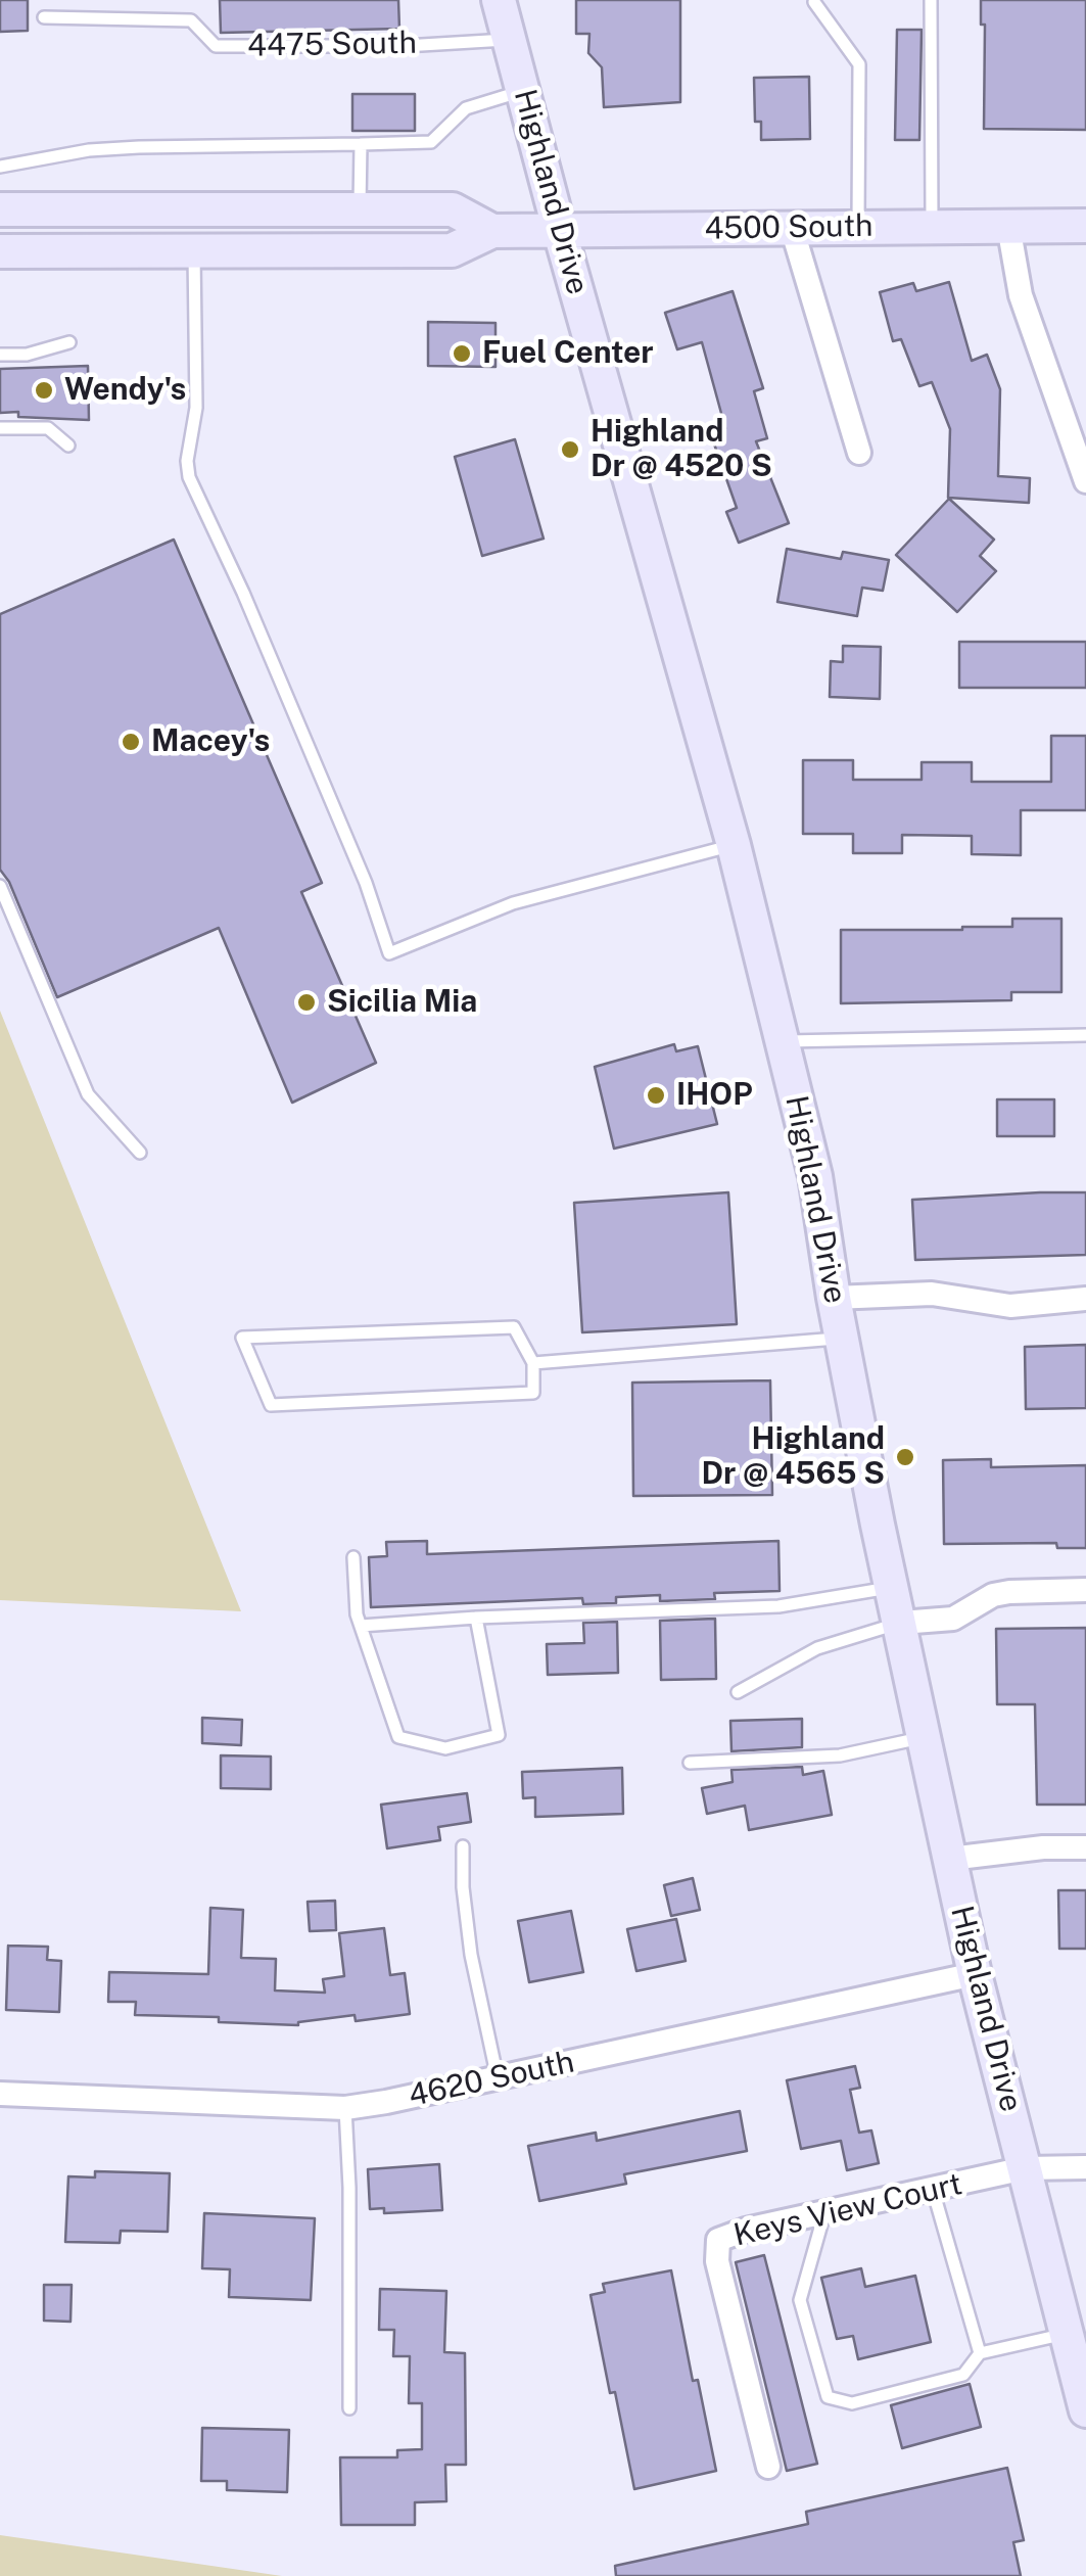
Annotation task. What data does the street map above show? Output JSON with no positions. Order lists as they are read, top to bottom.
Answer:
{
  "streets": {
    "main road": ["Highland Drive", "4500 South"],
    "street": ["4620 South", "Keys View Court"],
    "lane": ["4475 South"]
  },
  "crossings": [
    ["4475 South", "Highland Drive"],
    ["Highland Drive", "4500 South"],
    ["Highland Drive", "4620 South"],
    ["Highland Drive", "Keys View Court"]
  ],
  "places": [
    "Fuel Center",
    "Wendy's",
    "Highland Dr @ 4520 S",
    "Macey's",
    "Sicilia Mia",
    "IHOP",
    "Highland Dr @ 4565 S"
  ]
}
